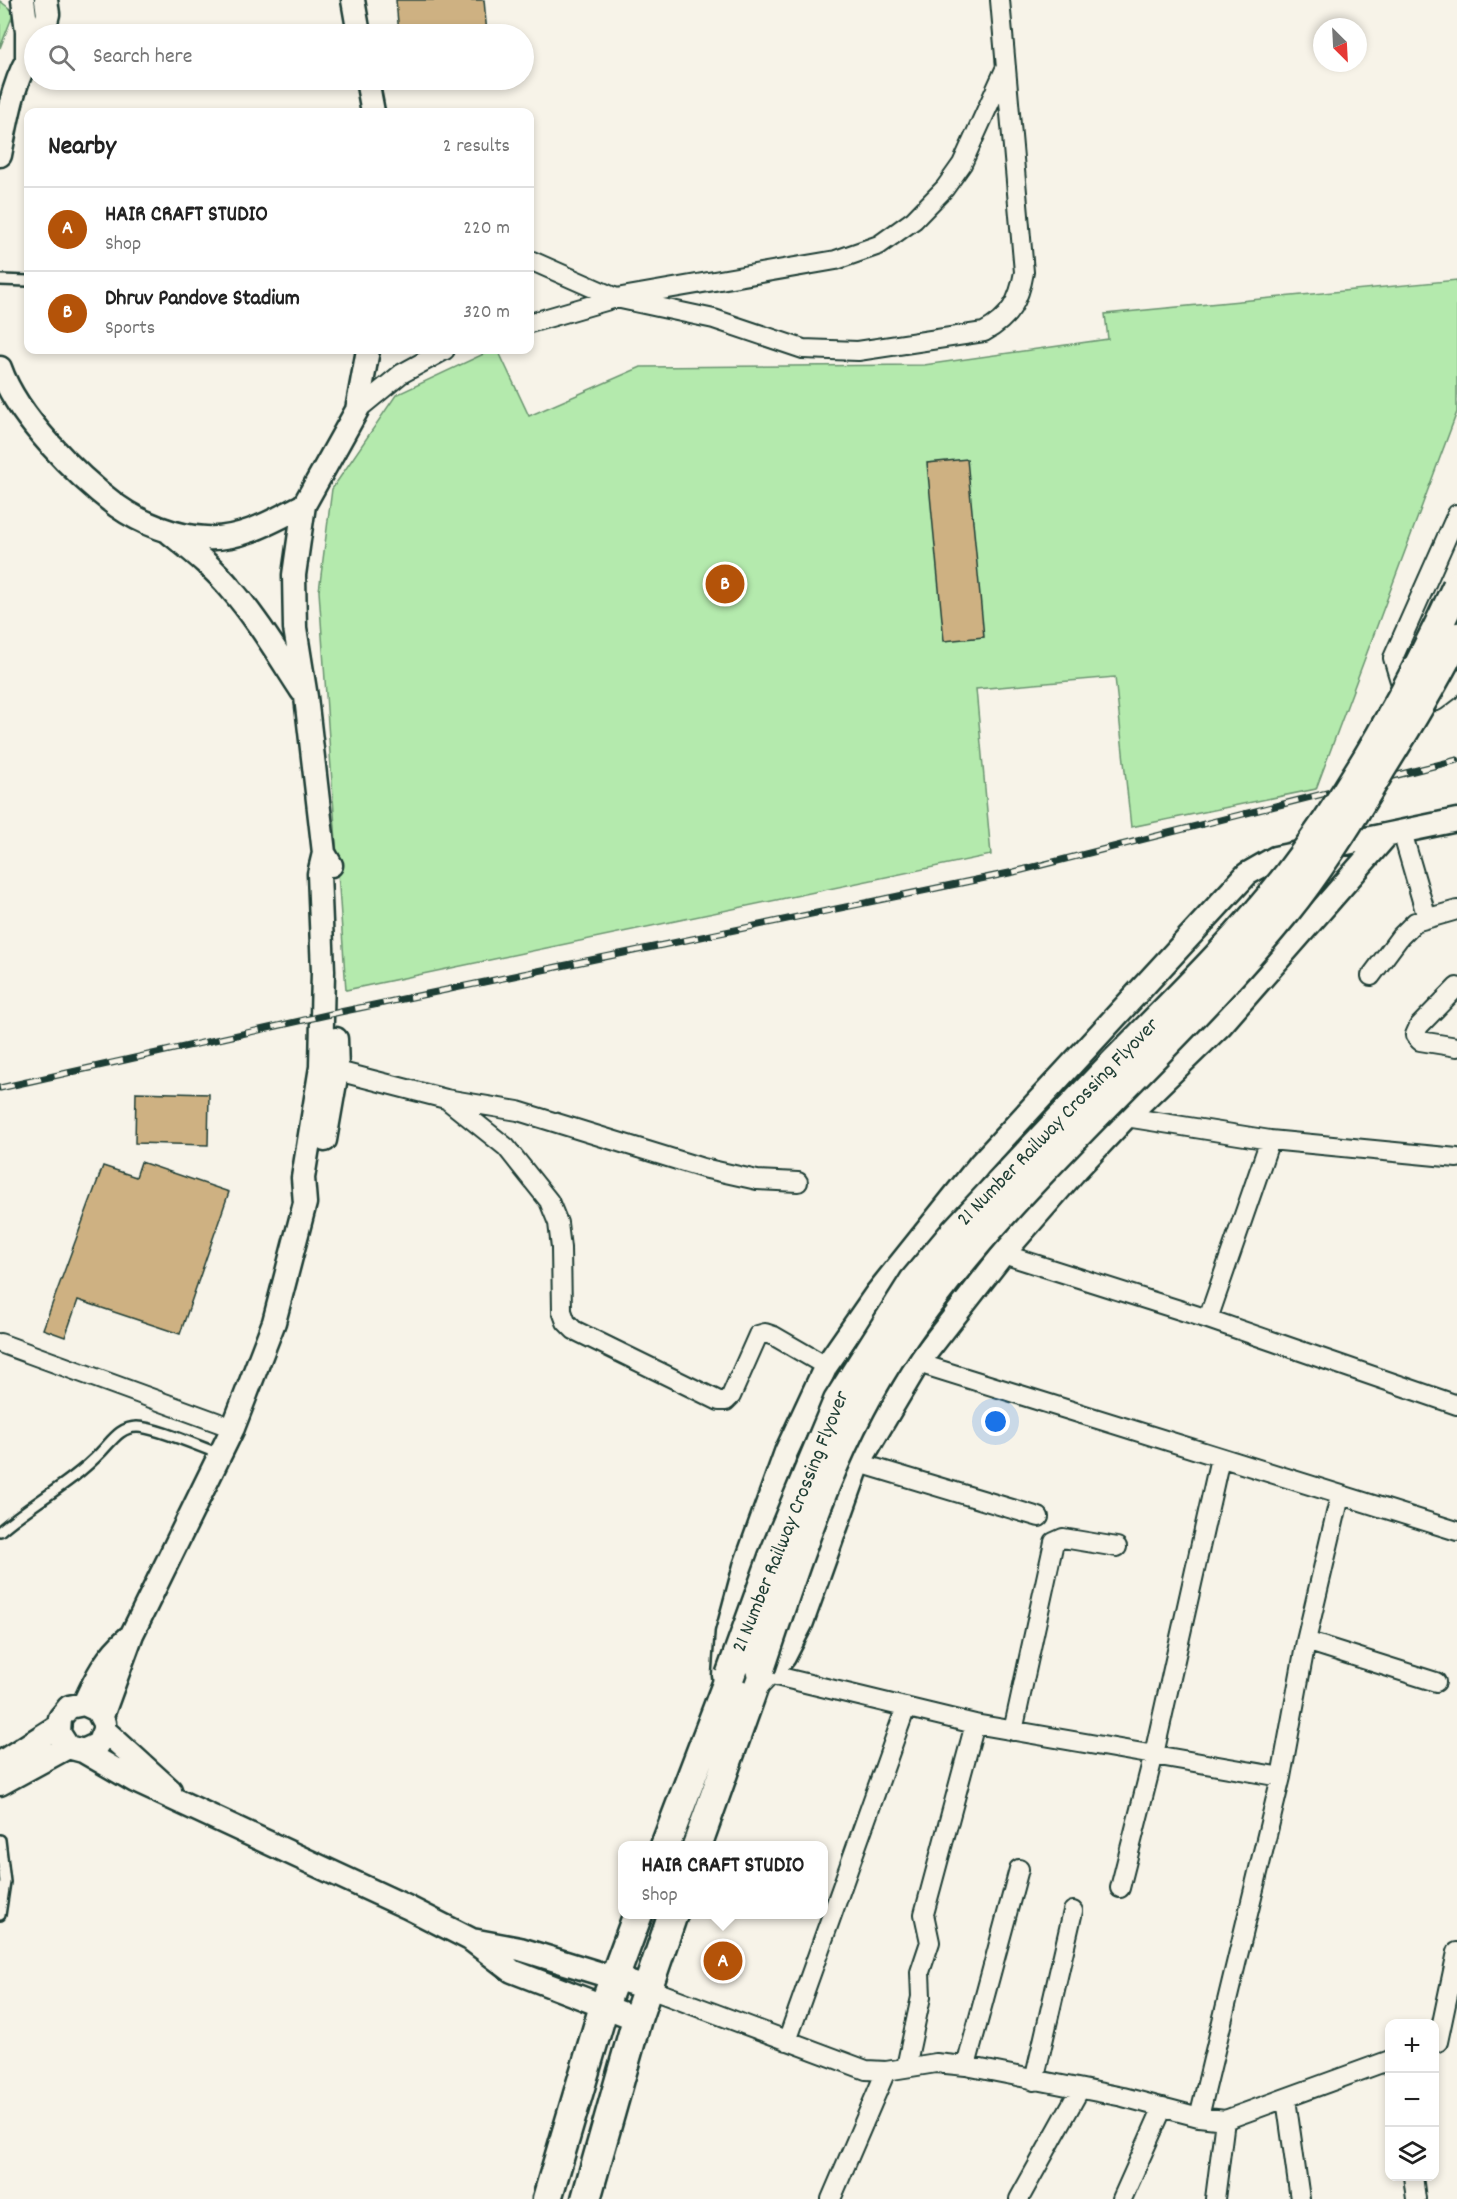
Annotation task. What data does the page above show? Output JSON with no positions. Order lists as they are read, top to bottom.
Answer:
{
  "streets": {
    "main road": ["21 Number Railway Crossing Flyover"]
  },
  "north": "bottom right",
  "page": {
    "search": "Search here",
    "heading": ["Nearby", "2 results"],
    "list": [
      {
        "mark": "A",
        "name": "HAIR CRAFT STUDIO",
        "note": "Shop",
        "value": "220 m"
      },
      {
        "mark": "B",
        "name": "Dhruv Pandove Stadium",
        "note": "Sports",
        "value": "320 m"
      }
    ],
    "pins": ["B", "A"],
    "popup": ["HAIR CRAFT STUDIO", "Shop"],
    "map_buttons": ["+", "−"]
  }
}
